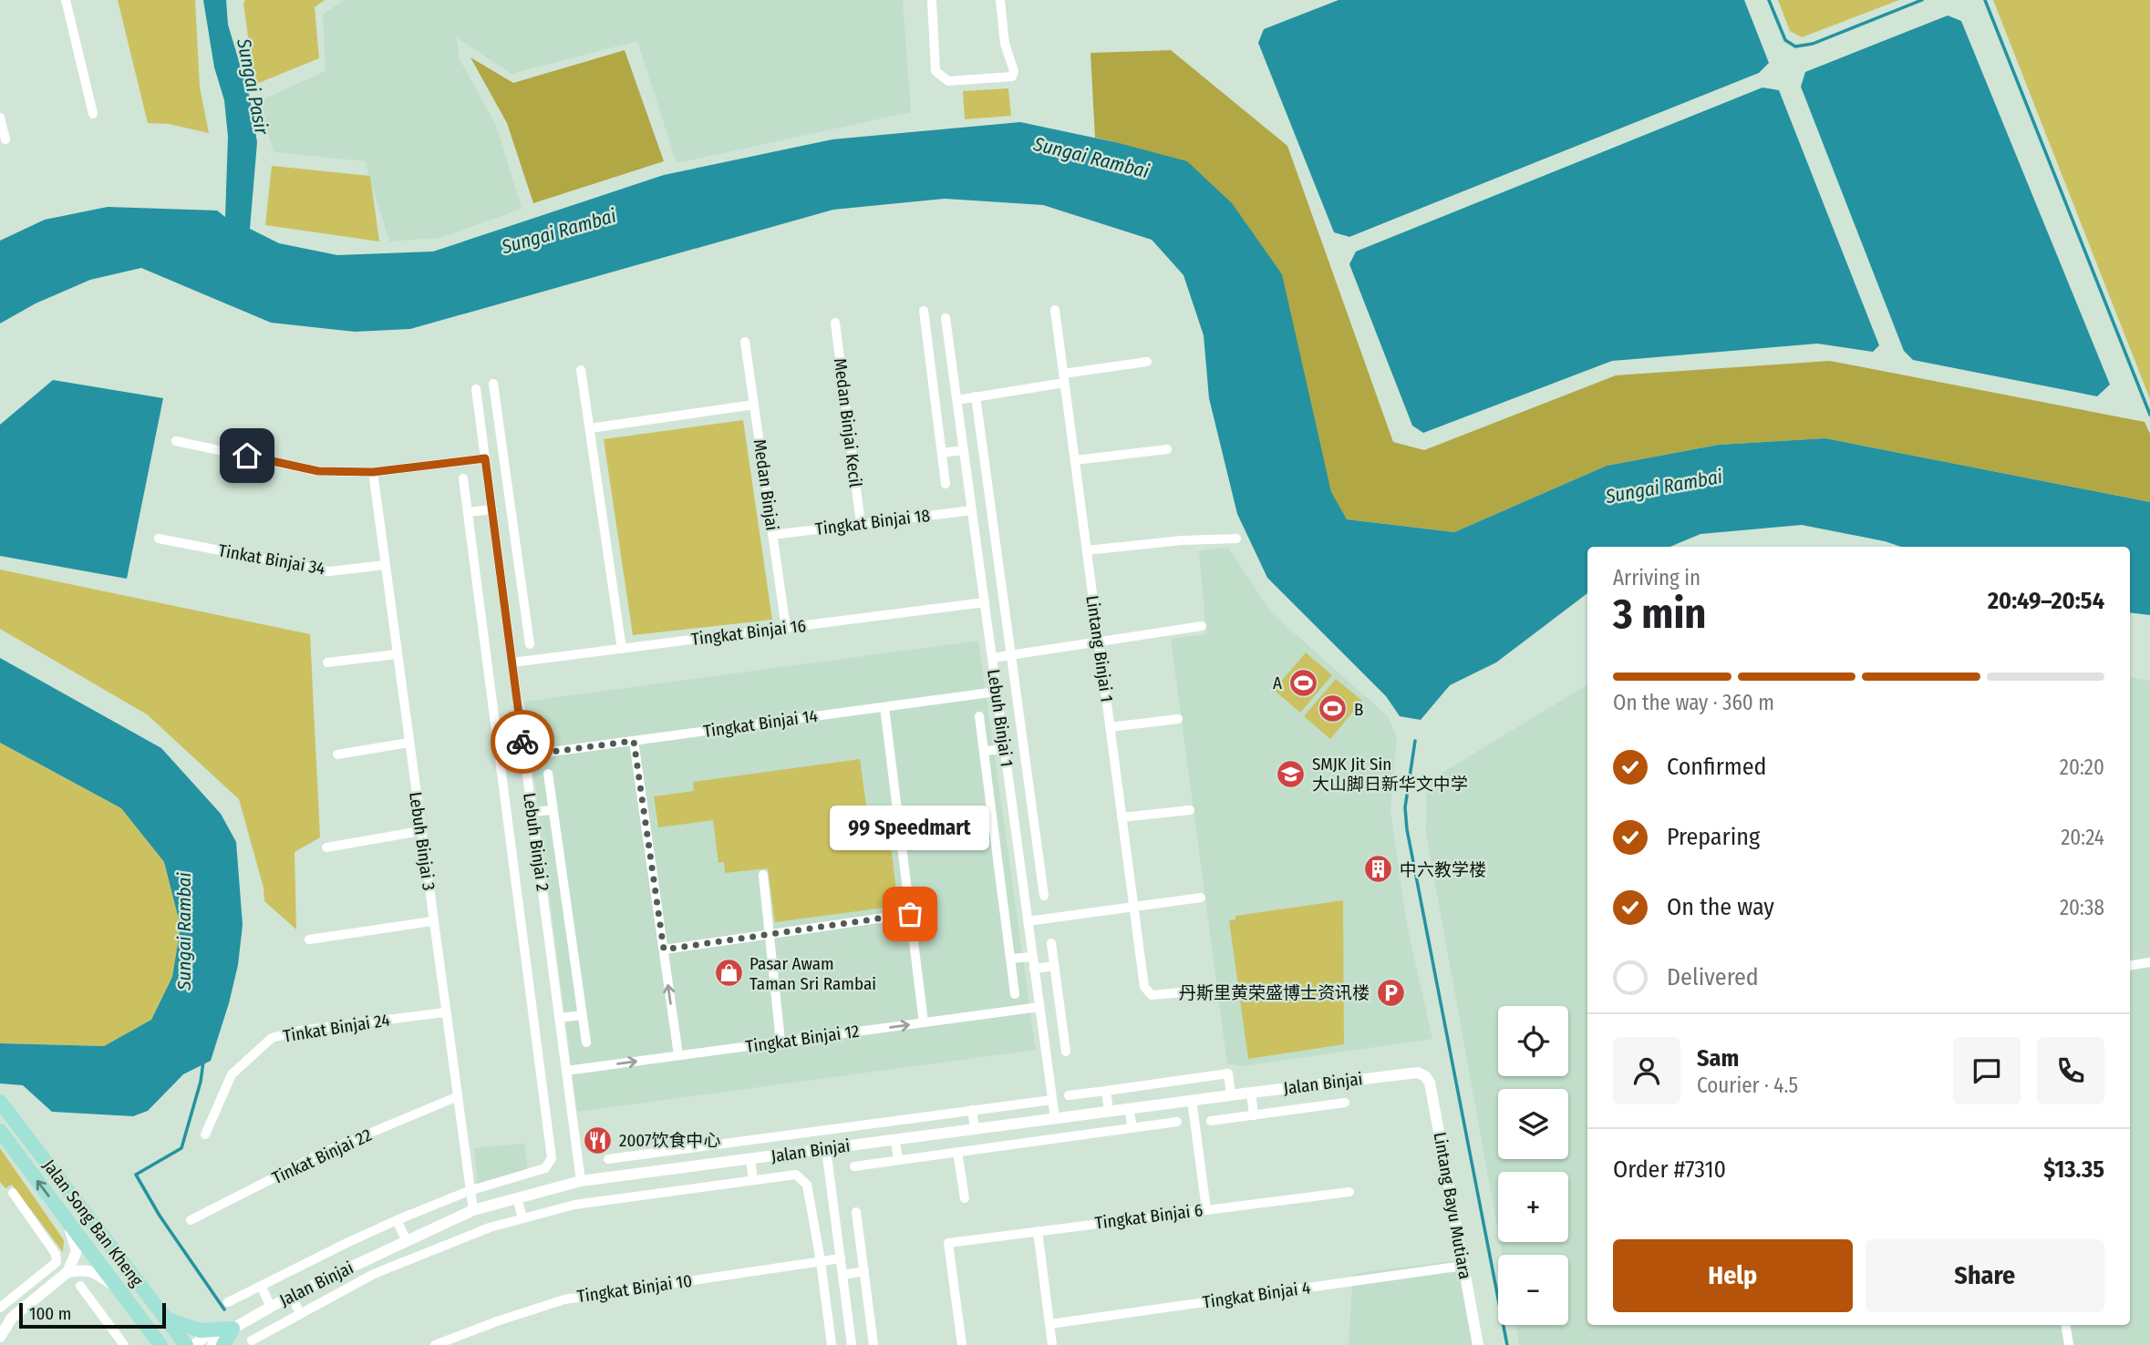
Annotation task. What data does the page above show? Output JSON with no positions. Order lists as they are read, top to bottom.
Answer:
{
  "streets": {
    "main road": ["Jalan Song Ban Kheng"],
    "street": [
      "Medan Binjai Kecil",
      "Medan Binjai",
      "Tingkat Binjai 18",
      "Tinkat Binjai 34",
      "Tingkat Binjai 16",
      "Lintang Binjai 1",
      "Lebuh Binjai 1",
      "Tingkat Binjai 14",
      "Lebuh Binjai 3",
      "Lebuh Binjai 2",
      "Tinkat Binjai 24",
      "Tingkat Binjai 12",
      "Jalan Binjai",
      "Tinkat Binjai 22",
      "Lintang Bayu Mutiara",
      "Tingkat Binjai 6",
      "Tingkat Binjai 10",
      "Tingkat Binjai 4"
    ]
  },
  "crossings": [
    ["Medan Binjai Kecil", "Tingkat Binjai 18"],
    ["Medan Binjai", "Tingkat Binjai 18"],
    ["Medan Binjai", "Tingkat Binjai 16"],
    ["Tingkat Binjai 18", "Lebuh Binjai 1"],
    ["Tinkat Binjai 34", "Lebuh Binjai 3"],
    ["Tingkat Binjai 16", "Lebuh Binjai 1"],
    ["Tingkat Binjai 16", "Lebuh Binjai 2"],
    ["Lebuh Binjai 1", "Tingkat Binjai 14"],
    ["Lebuh Binjai 1", "Tingkat Binjai 12"],
    ["Lebuh Binjai 1", "Jalan Binjai"],
    ["Tingkat Binjai 14", "Lebuh Binjai 2"],
    ["Lebuh Binjai 3", "Lebuh Binjai 2"],
    ["Lebuh Binjai 3", "Tinkat Binjai 24"],
    ["Lebuh Binjai 3", "Jalan Binjai"],
    ["Lebuh Binjai 3", "Tinkat Binjai 22"],
    ["Lebuh Binjai 2", "Tingkat Binjai 12"],
    ["Lebuh Binjai 2", "Jalan Binjai"],
    ["Jalan Binjai", "Lintang Bayu Mutiara"],
    ["Lintang Bayu Mutiara", "Tingkat Binjai 4"]
  ],
  "one_way": ["Tingkat Binjai 12"],
  "water": ["Sungai Pasir", "Sungai Rambai"],
  "places": {
    "sports": ["A", "B"],
    "school or university": ["SMJK Jit Sin 大山脚日新华文中学"],
    "building": ["中六教学楼"],
    "other": ["99 Speedmart"],
    "shop": ["Pasar Awam Taman Sri Rambai"],
    "parking": ["丹斯里黄荣盛博士资讯楼"],
    "restaurant": ["2007饮食中心"]
  },
  "scale_bar": "100 m",
  "page": {
    "heading": ["3 min", "Arriving in", "20:49–20:54"],
    "panel": [
      "Sam",
      "Courier · 4.5",
      "Order #7310",
      "$13.35"
    ],
    "bar": "On the way · 360 m",
    "list": [
      ["Confirmed", "20:20"],
      ["Preparing", "20:24"],
      ["On the way", "20:38"],
      "Delivered"
    ],
    "bubble": "99 Speedmart",
    "map_buttons": ["+", "−"],
    "buttons": ["Help", "Share"],
    "scale": "100 m"
  }
}
